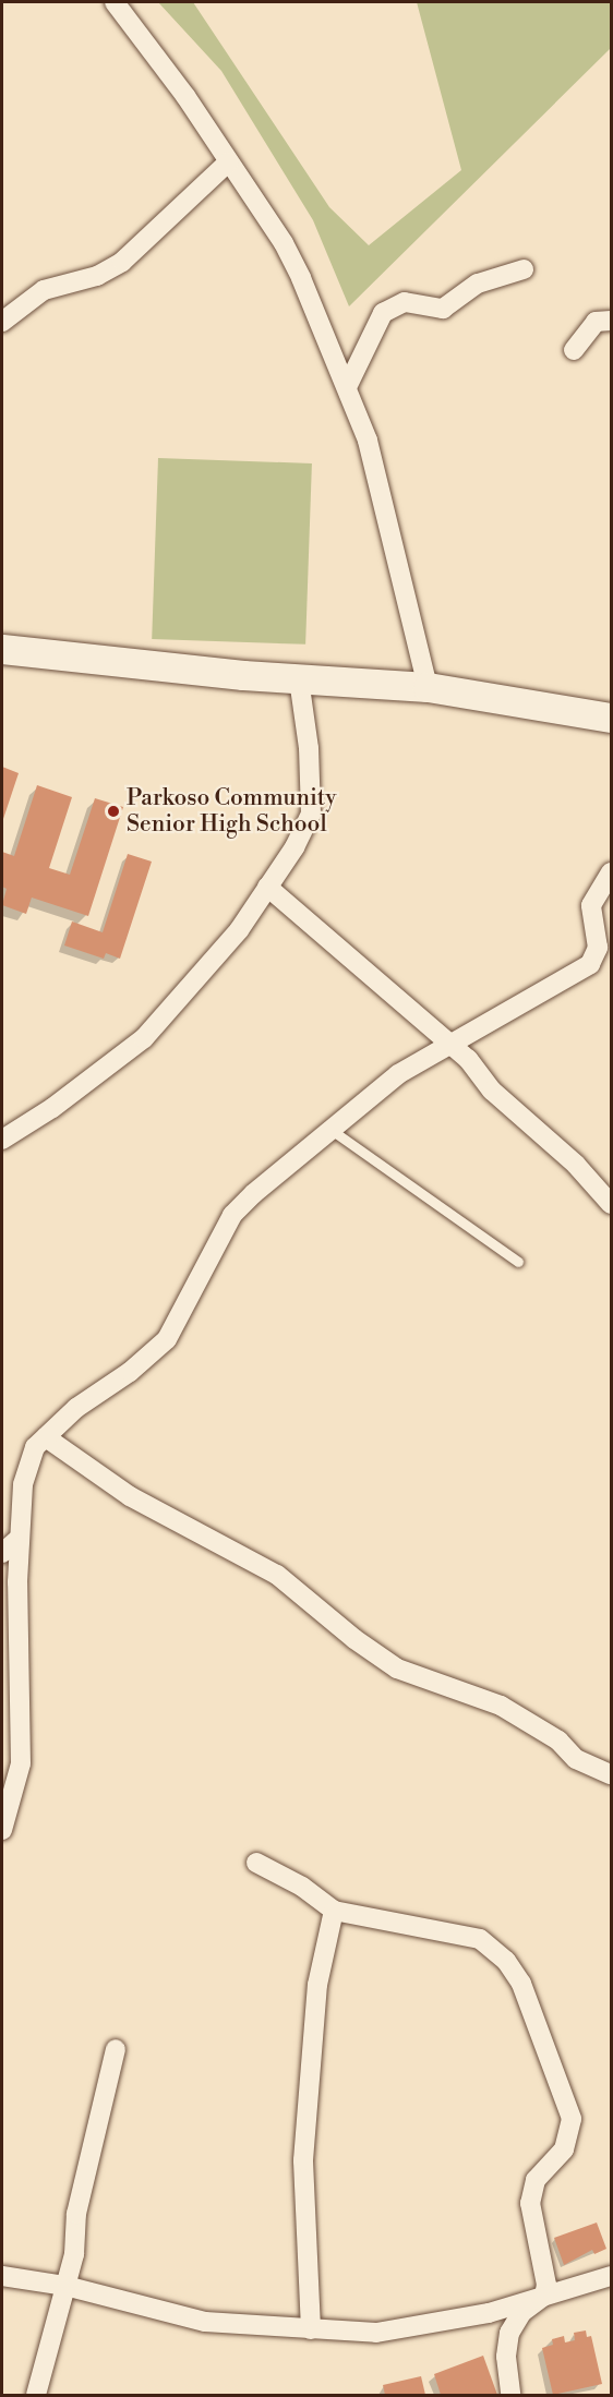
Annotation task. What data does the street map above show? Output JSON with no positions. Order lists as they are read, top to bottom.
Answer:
{
  "places": ["Parkoso Community Senior High School"]
}
